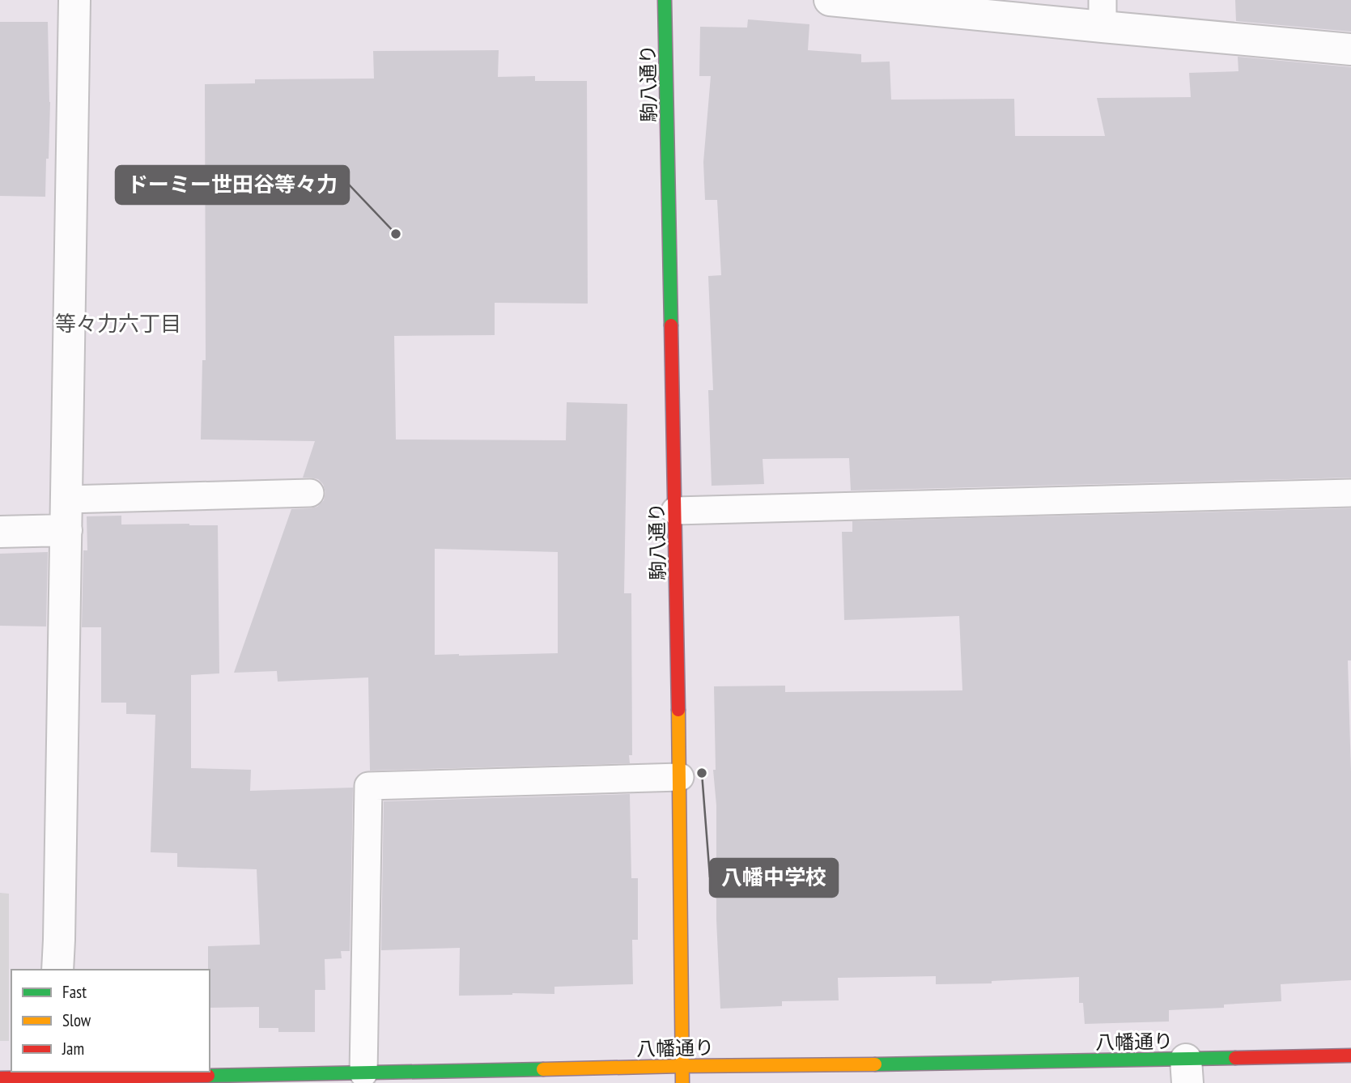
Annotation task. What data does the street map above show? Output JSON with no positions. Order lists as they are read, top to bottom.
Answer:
{
  "streets": {
    "street": ["駒八通り", "八幡通り"]
  },
  "crossings": [
    ["駒八通り", "八幡通り"]
  ],
  "districts": ["等々力六丁目"],
  "places": ["ドーミー世田谷等々力", "八幡中学校"],
  "legend": ["Fast", "Slow", "Jam"]
}
